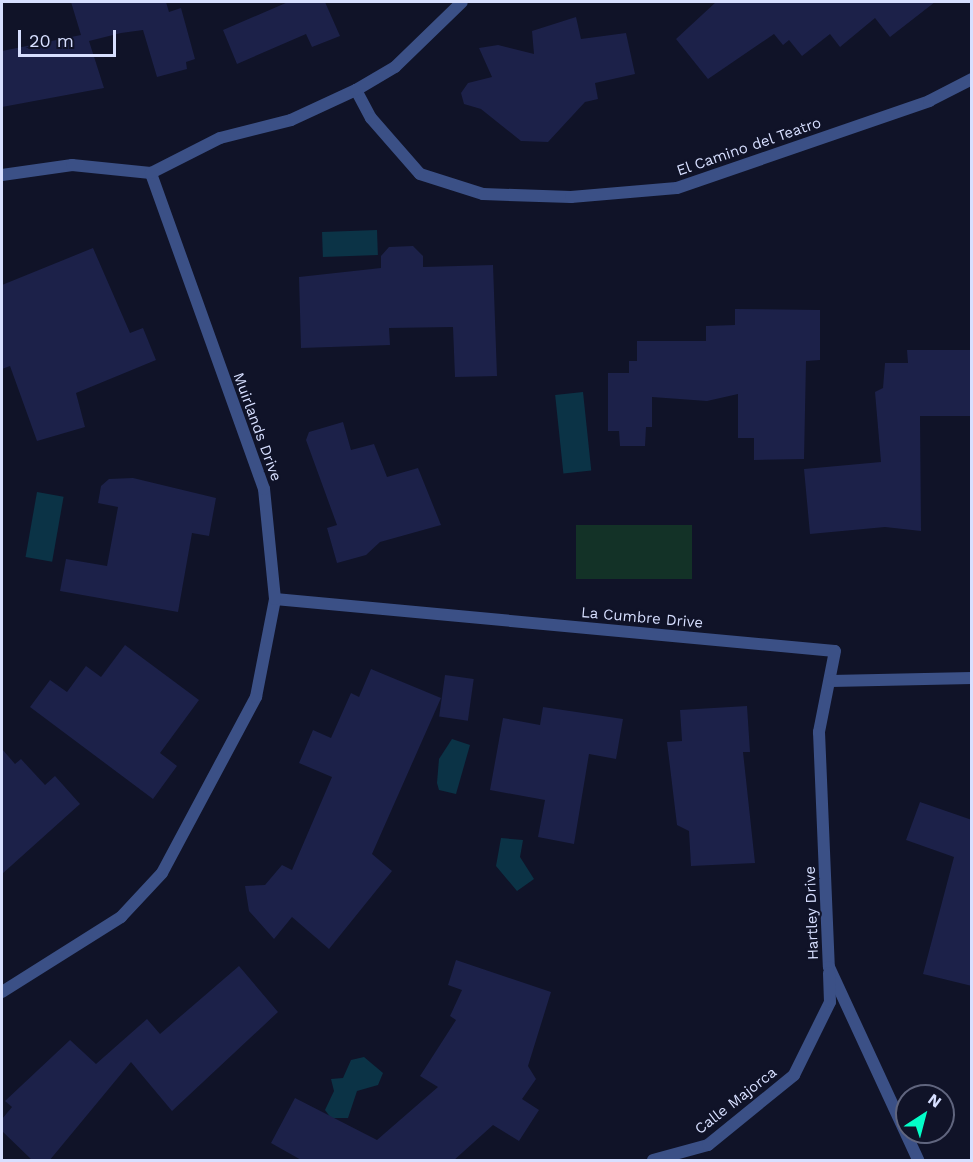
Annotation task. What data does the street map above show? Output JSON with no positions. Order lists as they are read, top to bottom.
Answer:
{
  "streets": {
    "street": [
      "El Camino del Teatro",
      "Muirlands Drive",
      "La Cumbre Drive",
      "Hartley Drive",
      "Calle Majorca"
    ]
  },
  "crossings": [
    ["Muirlands Drive", "La Cumbre Drive"],
    ["La Cumbre Drive", "Hartley Drive"],
    ["Hartley Drive", "Calle Majorca"]
  ],
  "scale_bar": "20 m",
  "north": "top right"
}
